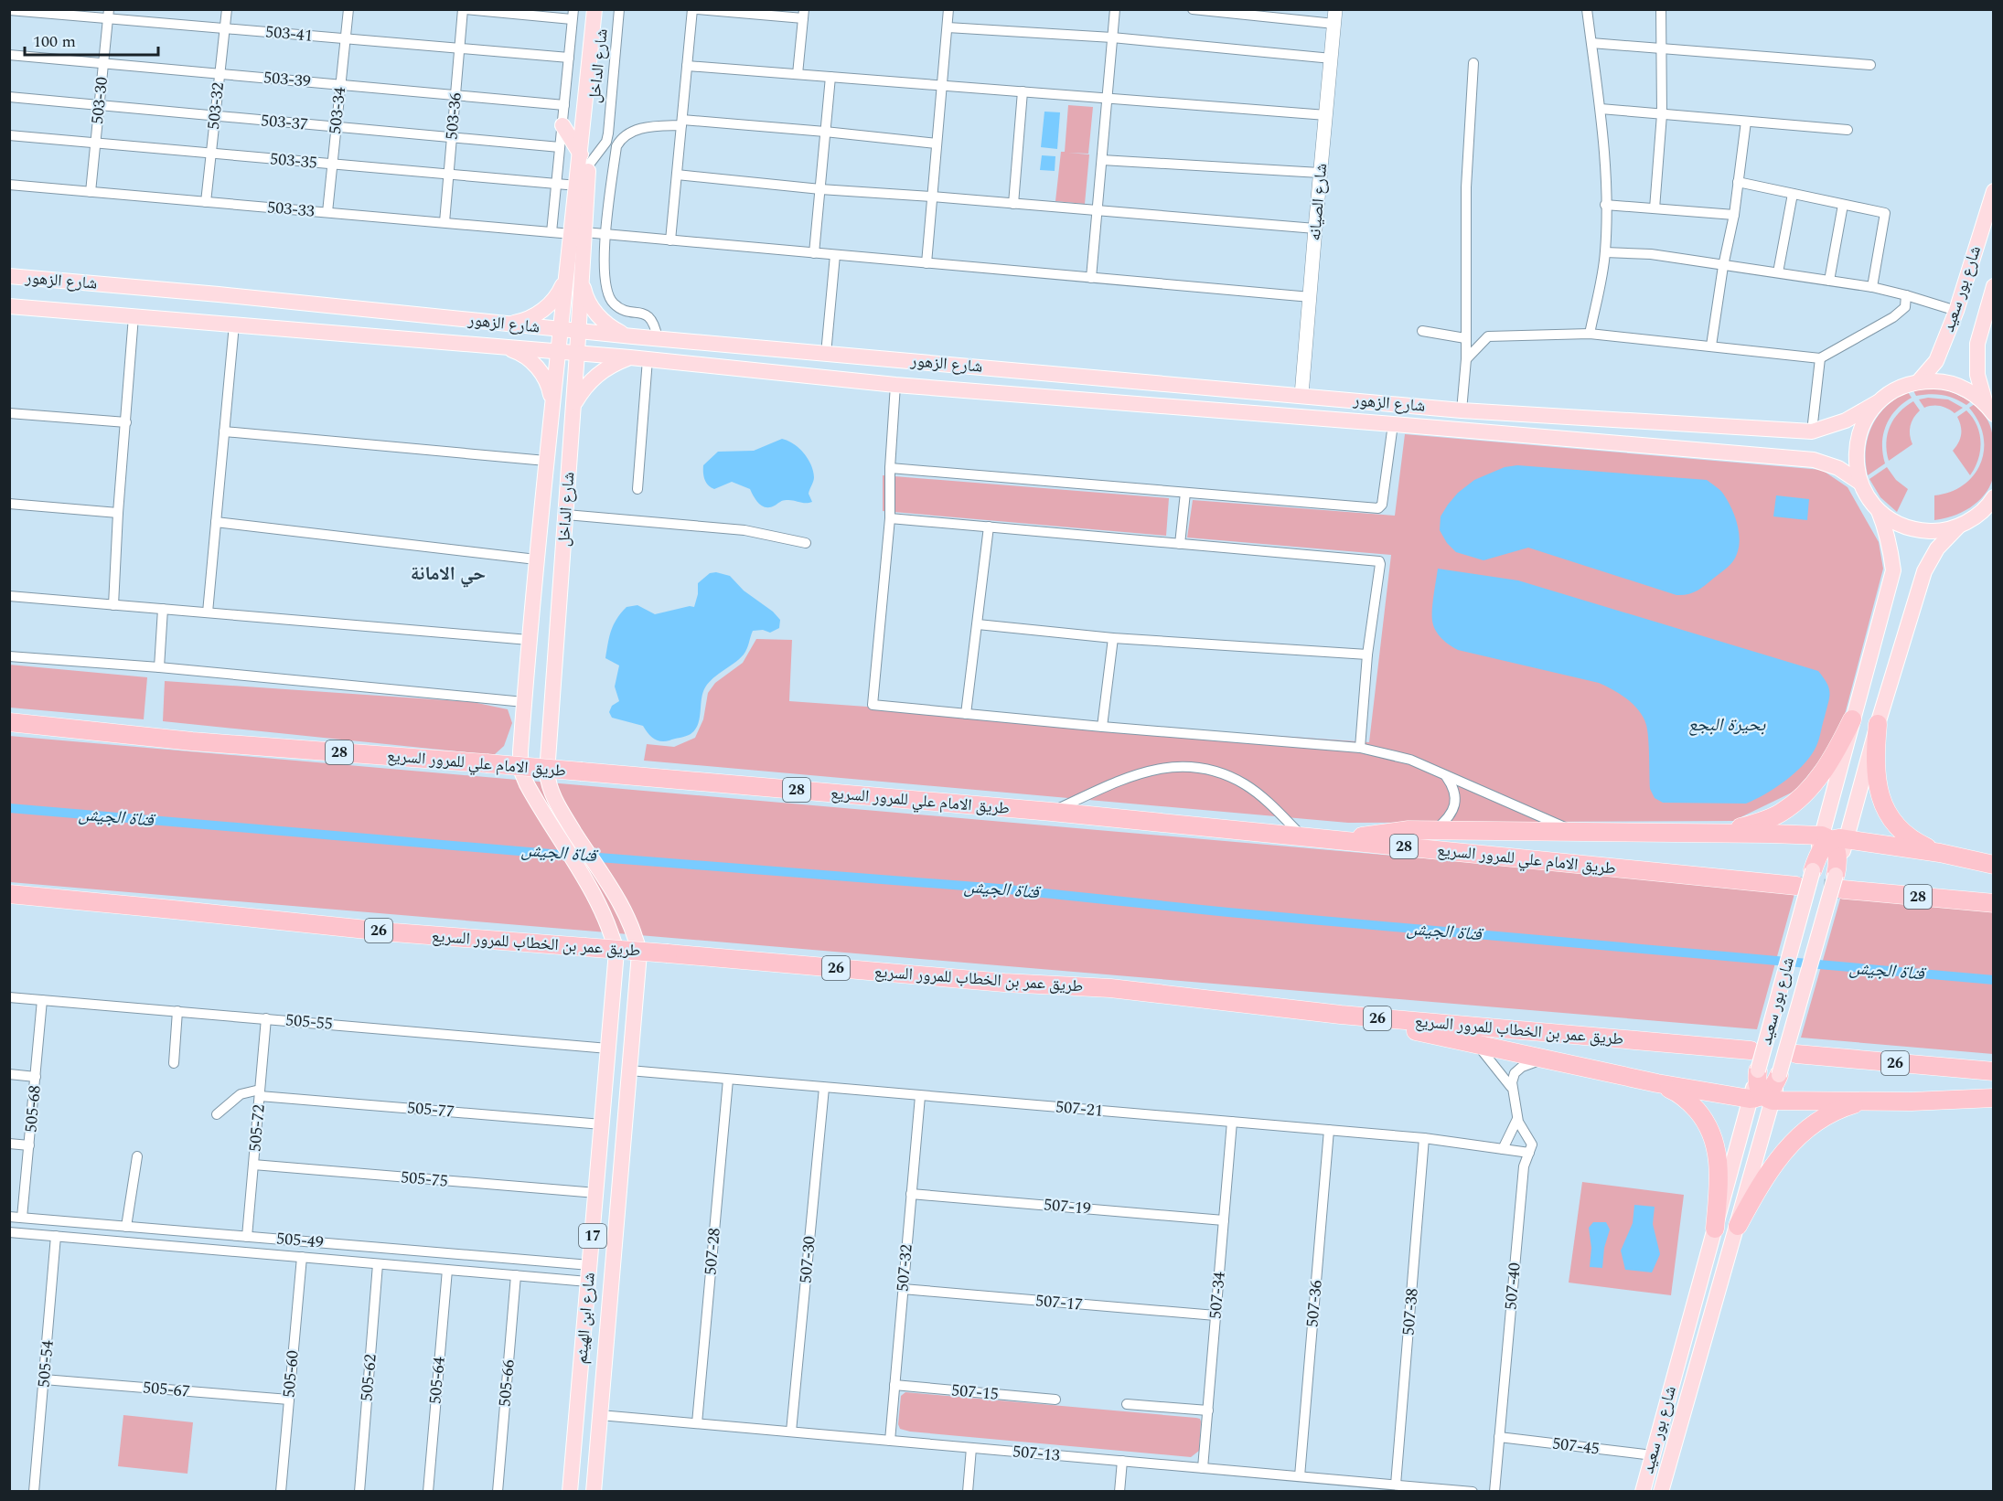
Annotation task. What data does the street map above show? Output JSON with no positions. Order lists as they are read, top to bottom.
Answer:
{
  "streets": {
    "highway": [
      "28",
      "طريق الامام علي للمرور السريع",
      "26",
      "طريق عمر بن الخطاب للمرور السريع"
    ],
    "main road": [
      "شارع الداخل",
      "شارع الزهور",
      "شارع بور سعيد",
      "17",
      "شارع ابن الهيثم"
    ],
    "street": [
      "503-41",
      "503-39",
      "503-30",
      "503-32",
      "503-34",
      "503-36",
      "503-37",
      "503-35",
      "شارع الصيانه",
      "503-33",
      "505-55",
      "505-68",
      "507-21",
      "505-77",
      "505-72",
      "505-75",
      "507-19",
      "505-49",
      "507-28",
      "507-30",
      "507-32",
      "507-40",
      "507-34",
      "507-17",
      "507-36",
      "507-38",
      "505-54",
      "505-60",
      "505-62",
      "505-64",
      "505-66",
      "505-67",
      "507-15",
      "507-45",
      "507-13"
    ]
  },
  "crossings": [
    ["503-41", "503-30"],
    ["503-41", "503-32"],
    ["503-41", "503-34"],
    ["503-41", "503-36"],
    ["شارع الداخل", "503-35"],
    ["شارع الداخل", "503-33"],
    ["شارع الداخل", "شارع الزهور"],
    ["شارع الداخل", "شارع ابن الهيثم"],
    ["503-39", "503-30"],
    ["503-39", "503-32"],
    ["503-39", "503-34"],
    ["503-39", "503-36"],
    ["503-30", "503-37"],
    ["503-30", "503-35"],
    ["503-30", "503-33"],
    ["503-32", "503-37"],
    ["503-32", "503-35"],
    ["503-32", "503-33"],
    ["503-34", "503-37"],
    ["503-34", "503-35"],
    ["503-34", "503-33"],
    ["503-36", "503-37"],
    ["503-36", "503-35"],
    ["503-36", "503-33"],
    ["شارع الصيانه", "503-33"],
    ["شارع الصيانه", "شارع الزهور"],
    ["شارع الزهور", "شارع بور سعيد"],
    ["شارع بور سعيد", "28"],
    ["شارع بور سعيد", "507-45"],
    ["505-55", "505-68"],
    ["505-55", "505-72"],
    ["505-55", "شارع ابن الهيثم"],
    ["505-68", "505-49"],
    ["507-21", "507-28"],
    ["507-21", "507-30"],
    ["507-21", "507-32"],
    ["507-21", "507-40"],
    ["507-21", "507-34"],
    ["507-21", "507-36"],
    ["507-21", "507-38"],
    ["507-21", "شارع ابن الهيثم"],
    ["505-77", "505-72"],
    ["505-77", "شارع ابن الهيثم"],
    ["505-72", "505-75"],
    ["505-72", "505-49"],
    ["505-75", "شارع ابن الهيثم"],
    ["507-19", "507-32"],
    ["507-19", "507-34"],
    ["505-49", "شارع ابن الهيثم"],
    ["505-49", "505-54"],
    ["505-49", "505-60"],
    ["505-49", "505-62"],
    ["505-49", "505-64"],
    ["505-49", "505-66"],
    ["507-28", "507-13"],
    ["507-30", "507-13"],
    ["507-32", "507-17"],
    ["507-32", "507-15"],
    ["507-32", "507-13"],
    ["507-40", "507-45"],
    ["507-34", "507-17"],
    ["507-34", "507-13"],
    ["507-36", "507-13"],
    ["507-38", "507-13"],
    ["شارع ابن الهيثم", "507-13"],
    ["505-54", "505-67"],
    ["505-60", "505-67"]
  ],
  "districts": ["حي الامانة"],
  "water": ["بحيرة البجع", "قناة الجيش"],
  "scale_bar": "100 m"
}
